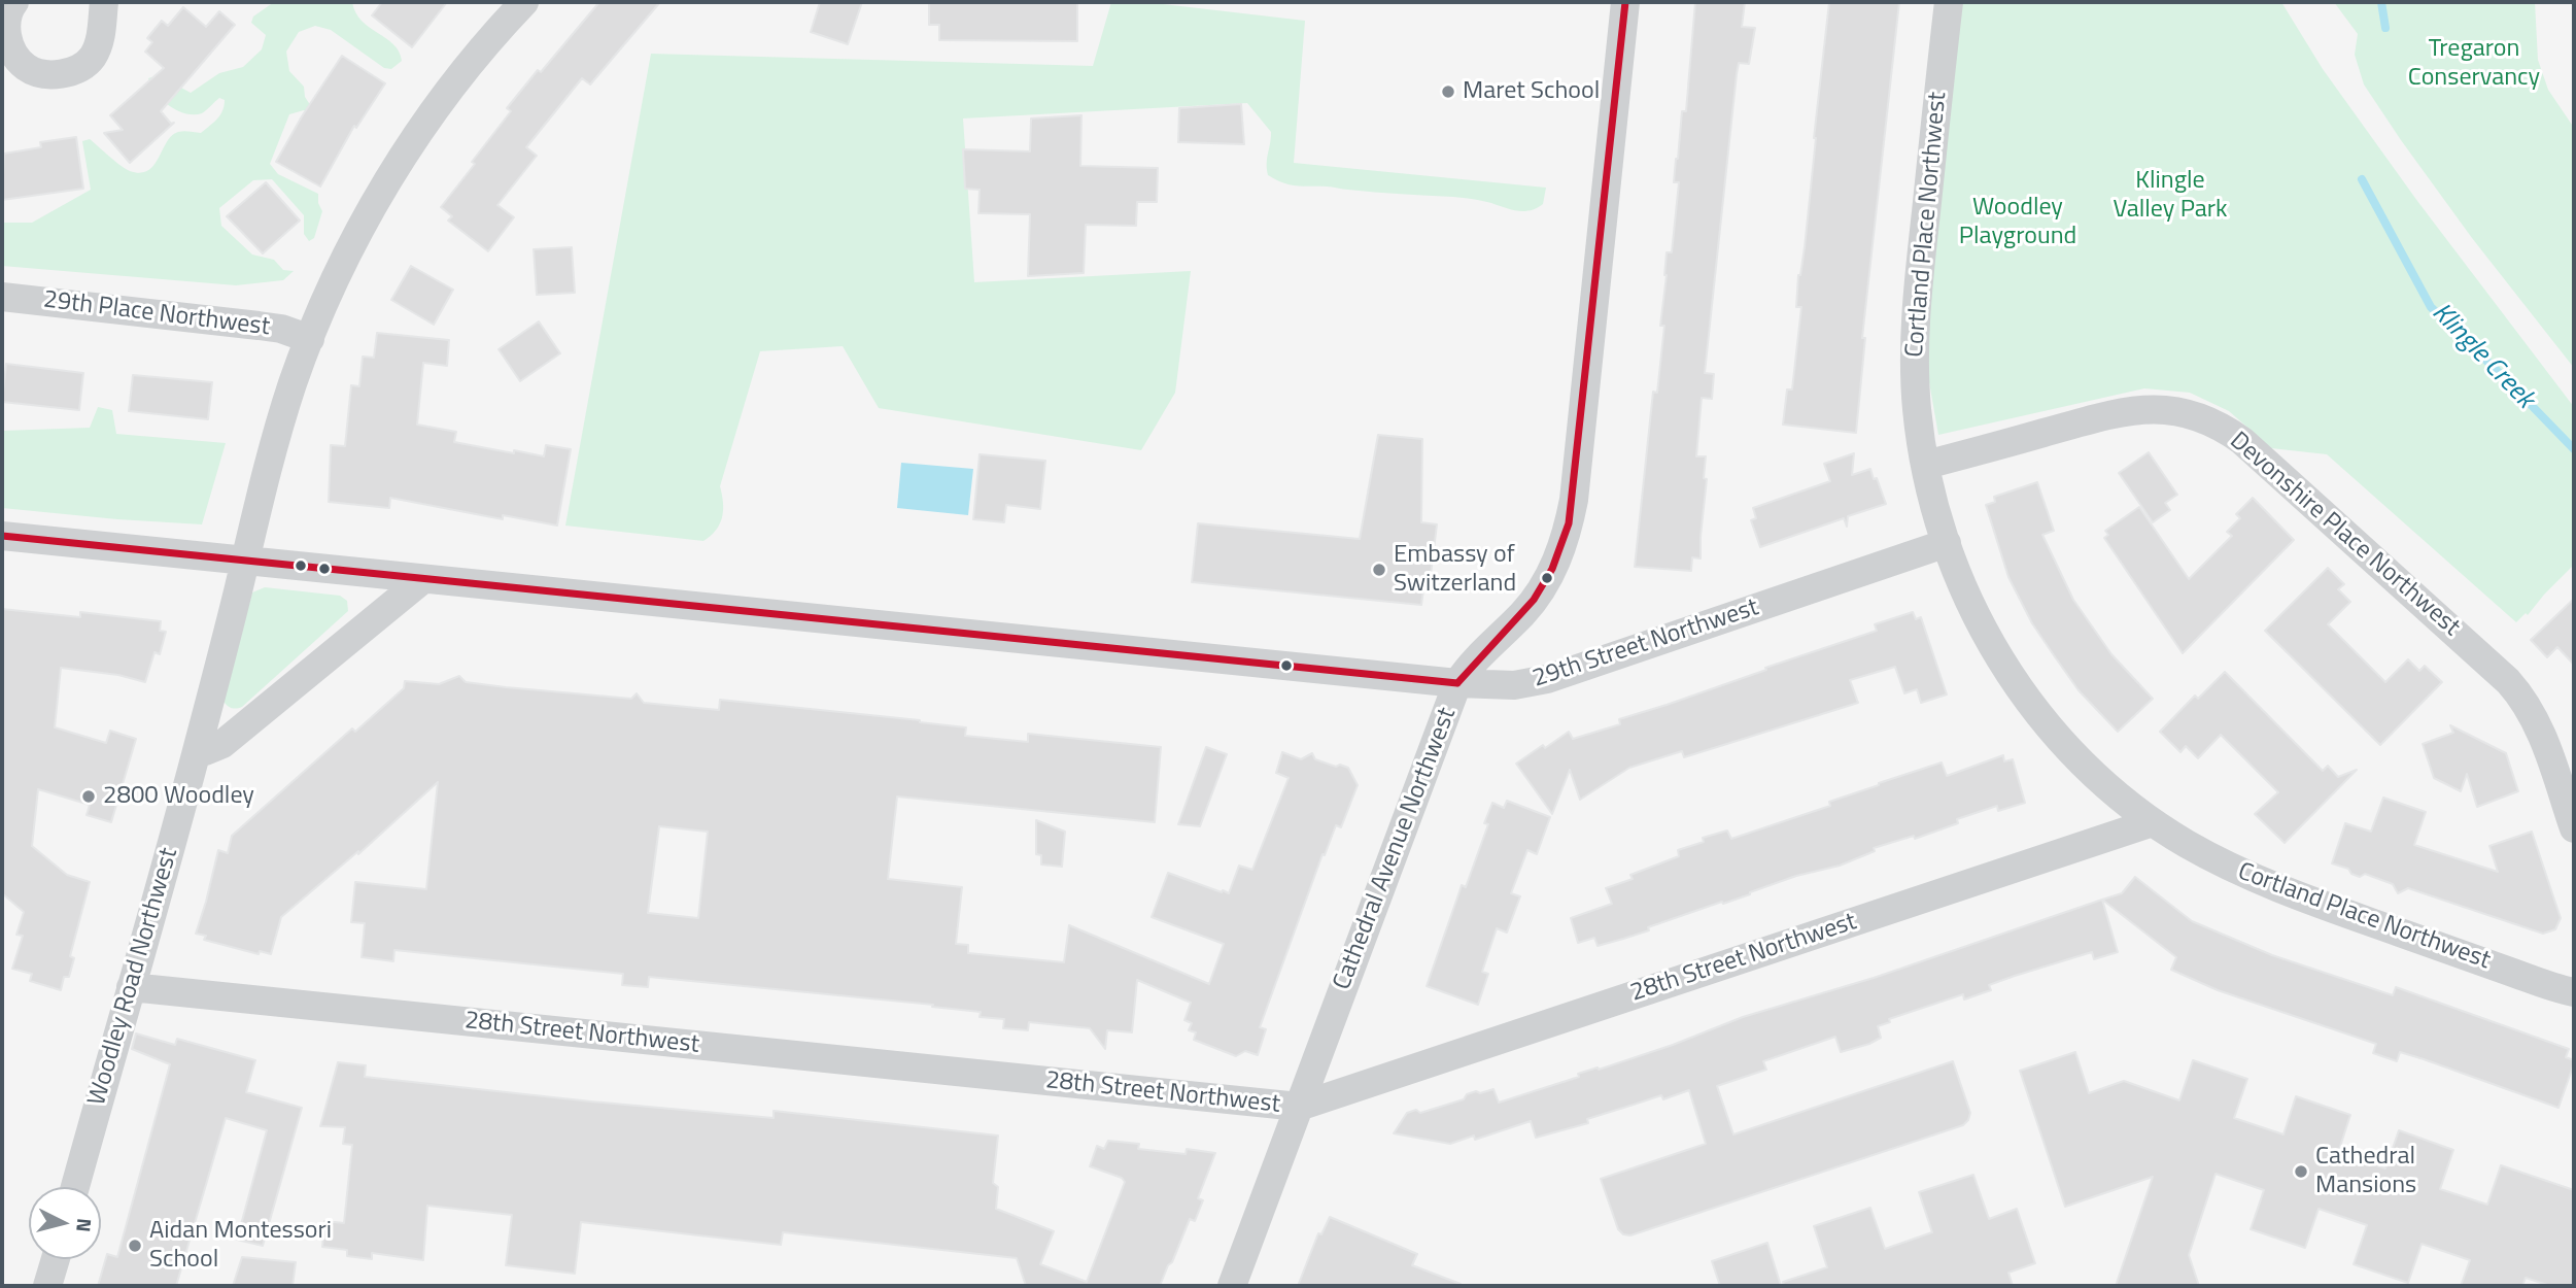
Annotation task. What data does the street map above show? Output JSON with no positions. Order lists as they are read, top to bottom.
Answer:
{
  "streets": {
    "street": [
      "Cortland Place Northwest",
      "29th Place Northwest",
      "Devonshire Place Northwest",
      "29th Street Northwest",
      "Cathedral Avenue Northwest",
      "28th Street Northwest",
      "Woodley Road Northwest"
    ]
  },
  "crossings": [
    ["Cortland Place Northwest", "Devonshire Place Northwest"],
    ["Cortland Place Northwest", "29th Street Northwest"],
    ["Cortland Place Northwest", "28th Street Northwest"],
    ["29th Place Northwest", "Woodley Road Northwest"],
    ["29th Street Northwest", "Cathedral Avenue Northwest"],
    ["29th Street Northwest", "Woodley Road Northwest"],
    ["Cathedral Avenue Northwest", "28th Street Northwest"],
    ["28th Street Northwest", "Woodley Road Northwest"]
  ],
  "water": ["Klingle Creek"],
  "parks": ["Tregaron Conservancy", "Klingle Valley Park", "Woodley Playground"],
  "places": [
    "Maret School",
    "Embassy of Switzerland",
    "2800 Woodley",
    "Cathedral Mansions",
    "Aidan Montessori School"
  ],
  "north": "right"
}
